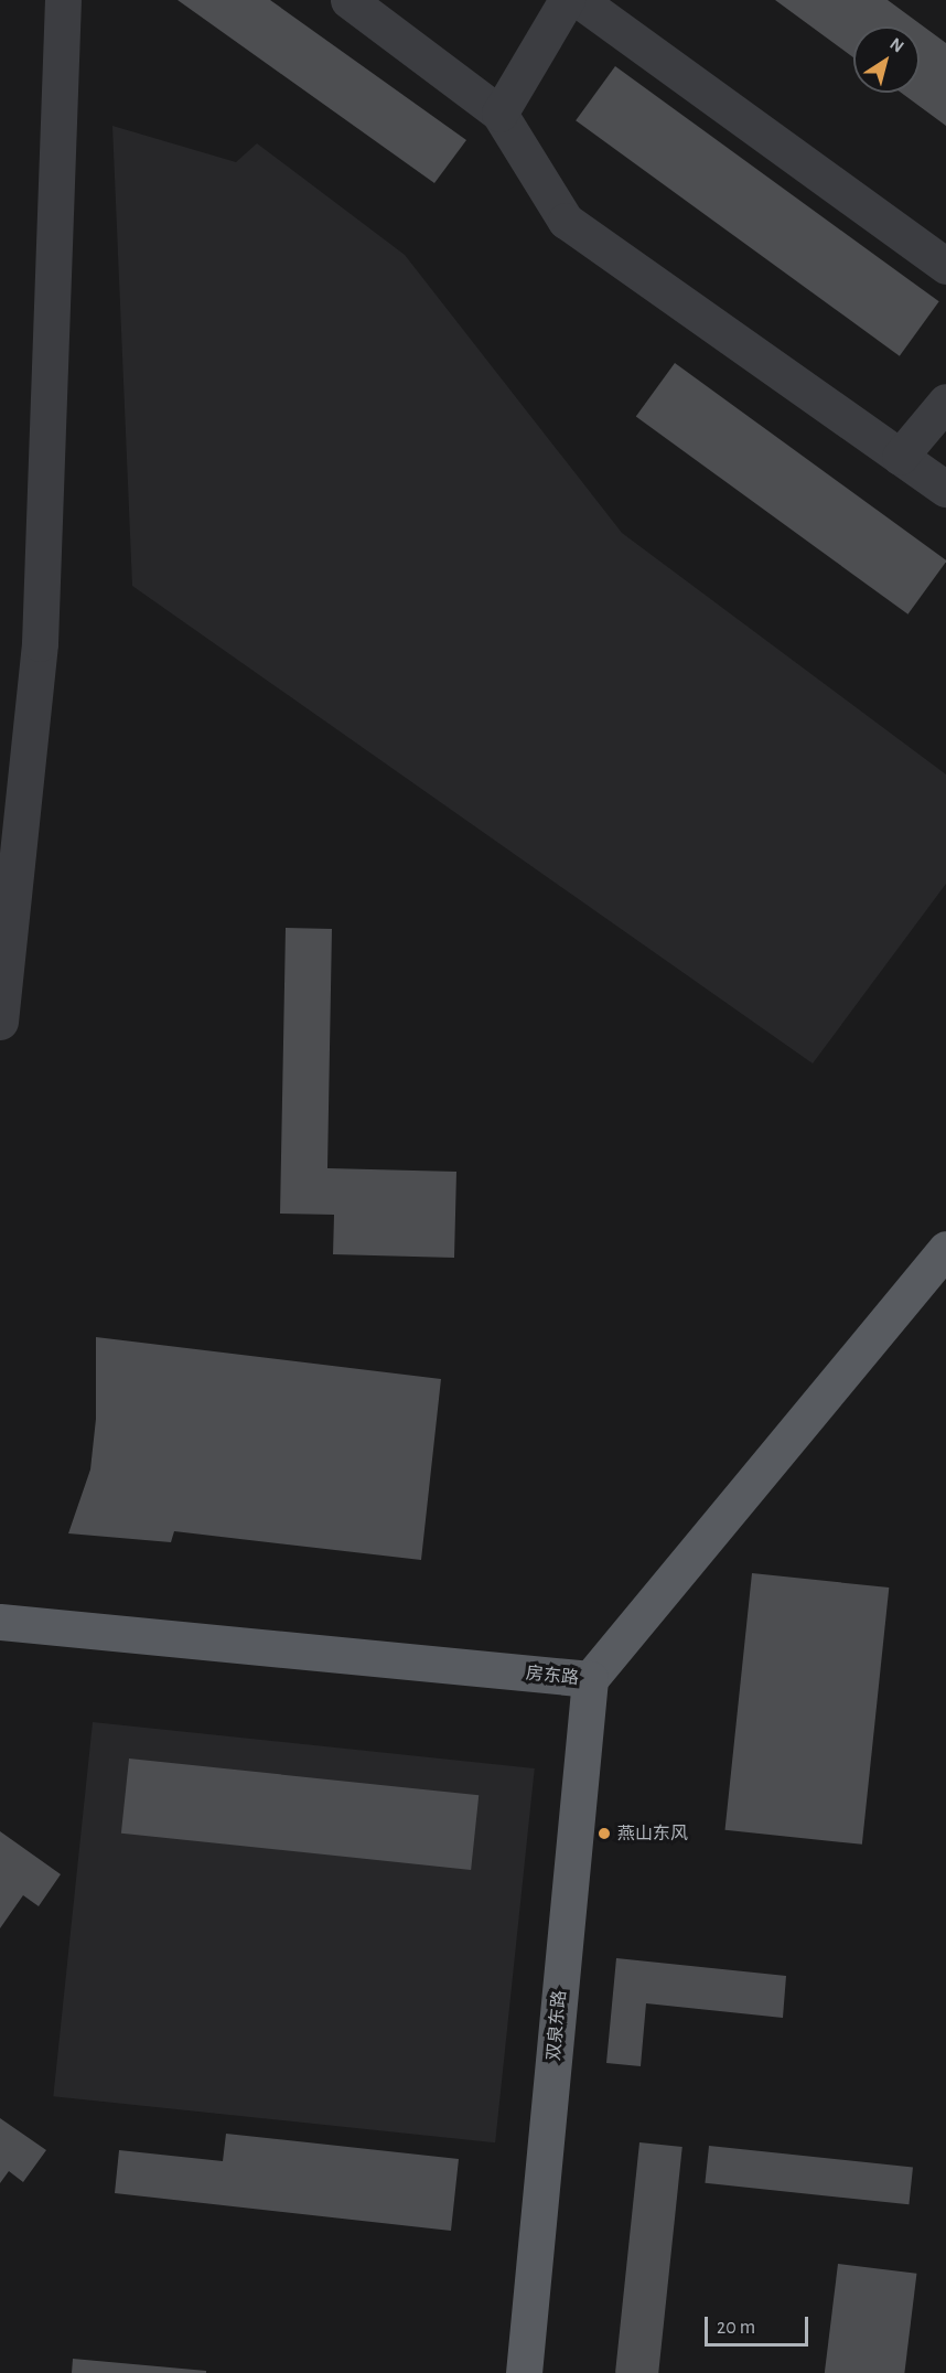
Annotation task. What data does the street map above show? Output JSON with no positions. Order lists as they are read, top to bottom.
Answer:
{
  "streets": {
    "main road": ["房东路", "双泉东路"]
  },
  "crossings": [
    ["房东路", "双泉东路"]
  ],
  "places": ["燕山东风"],
  "scale_bar": "20 m",
  "north": "top right"
}
